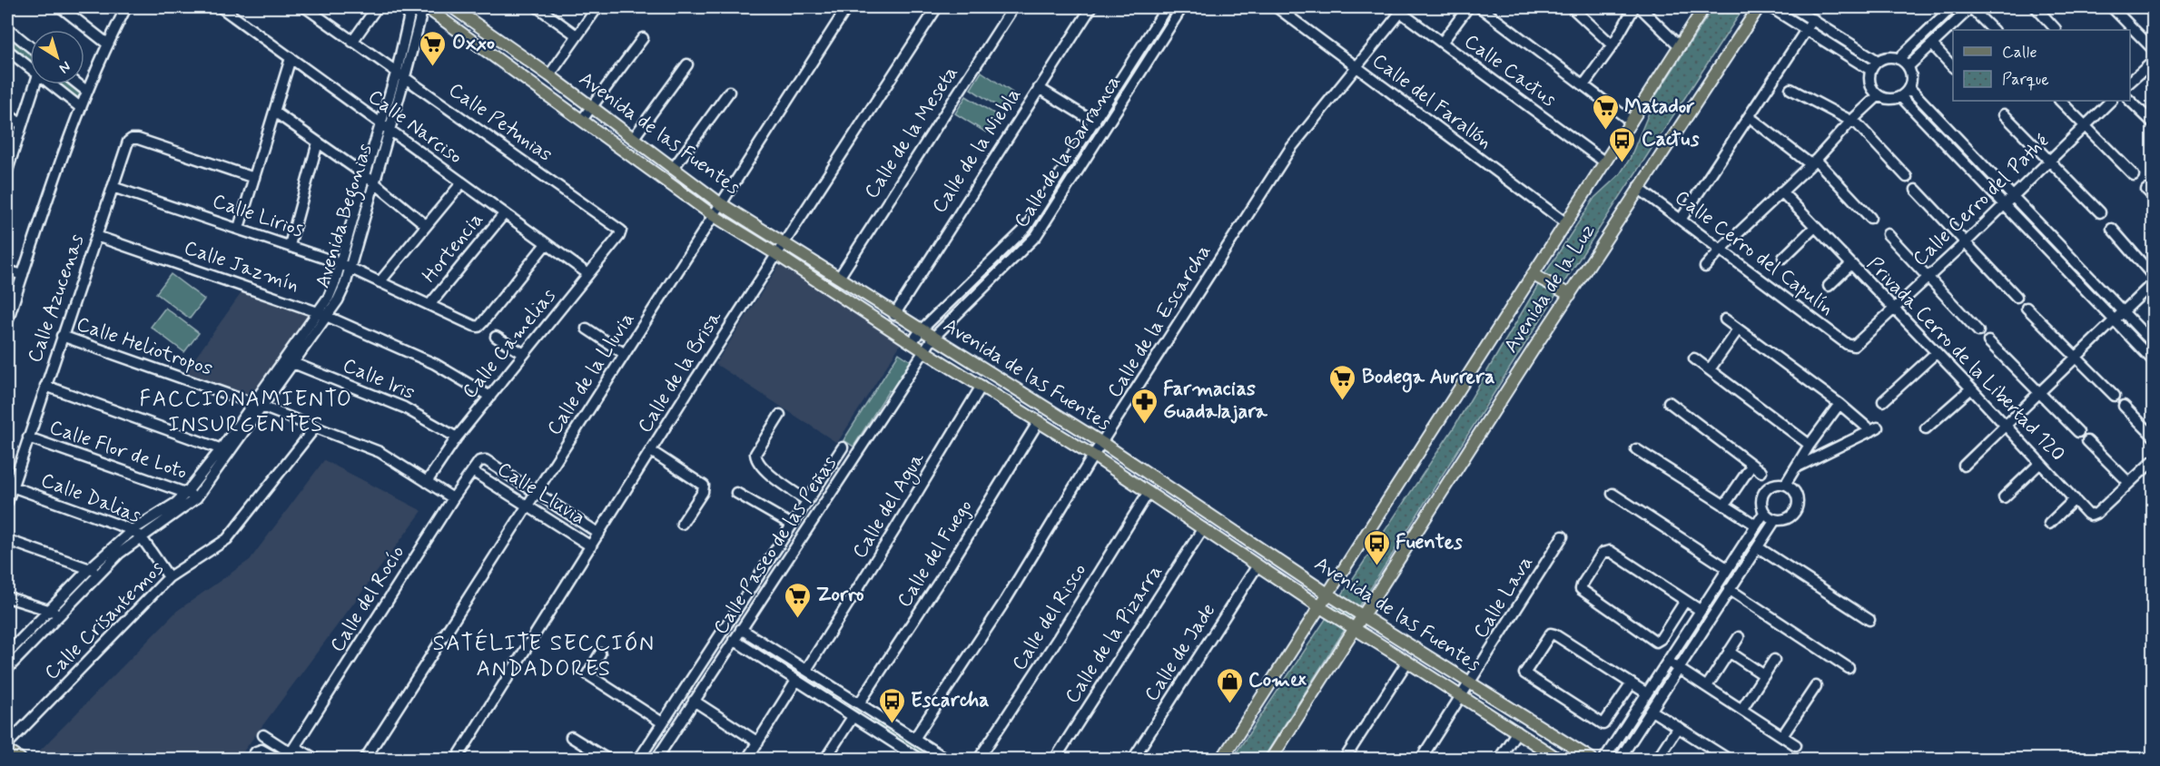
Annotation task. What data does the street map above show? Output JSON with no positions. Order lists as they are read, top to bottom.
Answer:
{
  "streets": {
    "main road": ["Avenida de las Fuentes", "Avenida de la Luz"],
    "street": [
      "Calle Cactus",
      "Calle del Farallón",
      "Calle Petunias",
      "Calle Narciso",
      "Calle de la Meseta",
      "Calle de la Niebla",
      "Calle de la Barranca",
      "Calle Cerro del Pathé",
      "Calle Lirios",
      "Avenida Begonias",
      "Hortencia",
      "Calle Cerro del Capulín",
      "Calle Jazmín",
      "Calle Azucenas",
      "Calle de la Escarcha",
      "Calle Camelias",
      "Calle Heliotropos",
      "Privada Cerro de la Libertad 120",
      "Calle de la Brisa",
      "Calle de la Lluvia",
      "Calle Iris",
      "Calle Flor de Loto",
      "Calle Lluvia",
      "Calle Dalias",
      "Calle del Agua",
      "Calle Paseo de las Peñas",
      "Calle del Fuego",
      "Calle Lava",
      "Calle del Rocío",
      "Calle del Risco",
      "Calle Crisantemos",
      "Calle de la Pizarra",
      "Calle de Jade"
    ]
  },
  "crossings": [
    ["Calle Cactus", "Avenida de la Luz"],
    ["Calle Cactus", "Calle de la Escarcha"],
    ["Calle del Farallón", "Avenida de la Luz"],
    ["Calle del Farallón", "Calle de la Escarcha"],
    ["Calle Petunias", "Avenida Begonias"],
    ["Calle Petunias", "Calle Camelias"],
    ["Calle Narciso", "Calle Lirios"],
    ["Calle Narciso", "Avenida Begonias"],
    ["Calle Narciso", "Hortencia"],
    ["Calle Narciso", "Calle Camelias"],
    ["Calle de la Meseta", "Avenida de las Fuentes"],
    ["Avenida de las Fuentes", "Calle de la Niebla"],
    ["Avenida de las Fuentes", "Calle de la Barranca"],
    ["Avenida de las Fuentes", "Avenida Begonias"],
    ["Avenida de las Fuentes", "Avenida de la Luz"],
    ["Avenida de las Fuentes", "Calle de la Escarcha"],
    ["Avenida de las Fuentes", "Calle de la Brisa"],
    ["Avenida de las Fuentes", "Calle de la Lluvia"],
    ["Avenida de las Fuentes", "Calle del Agua"],
    ["Avenida de las Fuentes", "Calle Paseo de las Peñas"],
    ["Avenida de las Fuentes", "Calle del Fuego"],
    ["Avenida de las Fuentes", "Calle Lava"],
    ["Avenida de las Fuentes", "Calle del Risco"],
    ["Avenida de las Fuentes", "Calle de la Pizarra"],
    ["Avenida de las Fuentes", "Calle de Jade"],
    ["Calle de la Barranca", "Calle Paseo de las Peñas"],
    ["Calle Cerro del Pathé", "Calle Cerro del Capulín"],
    ["Calle Cerro del Pathé", "Privada Cerro de la Libertad 120"],
    ["Calle Lirios", "Avenida Begonias"],
    ["Calle Lirios", "Hortencia"],
    ["Calle Lirios", "Calle Azucenas"],
    ["Avenida Begonias", "Calle Jazmín"],
    ["Avenida Begonias", "Calle Heliotropos"],
    ["Avenida Begonias", "Calle Iris"],
    ["Avenida Begonias", "Calle Flor de Loto"],
    ["Avenida Begonias", "Calle Dalias"],
    ["Calle Cerro del Capulín", "Avenida de la Luz"],
    ["Calle Jazmín", "Calle Azucenas"],
    ["Calle Jazmín", "Calle Camelias"],
    ["Calle Azucenas", "Calle Heliotropos"],
    ["Calle Azucenas", "Calle Flor de Loto"],
    ["Calle Azucenas", "Calle Dalias"],
    ["Calle Camelias", "Calle Heliotropos"],
    ["Calle Camelias", "Calle Iris"],
    ["Calle Heliotropos", "Calle del Rocío"],
    ["Calle Heliotropos", "Calle Crisantemos"],
    ["Calle de la Brisa", "Calle Lluvia"],
    ["Calle de la Lluvia", "Calle Lluvia"],
    ["Calle Lluvia", "Calle del Rocío"],
    ["Calle Dalias", "Calle Crisantemos"]
  ],
  "districts": ["FACCIONAMIENTO INSURGENTES", "SATÉLITE SECCIÓN ANDADORES"],
  "places": {
    "supermarket": [
      "Oxxo",
      "Matador",
      "Bodega Aurrera",
      "Zorro"
    ],
    "bus stop": ["Cactus", "Fuentes", "Escarcha"],
    "pharmacy": ["Farmacias Guadalajara"],
    "shop": ["Comex"]
  },
  "legend": ["Calle", "Parque"],
  "north": "bottom right"
}
